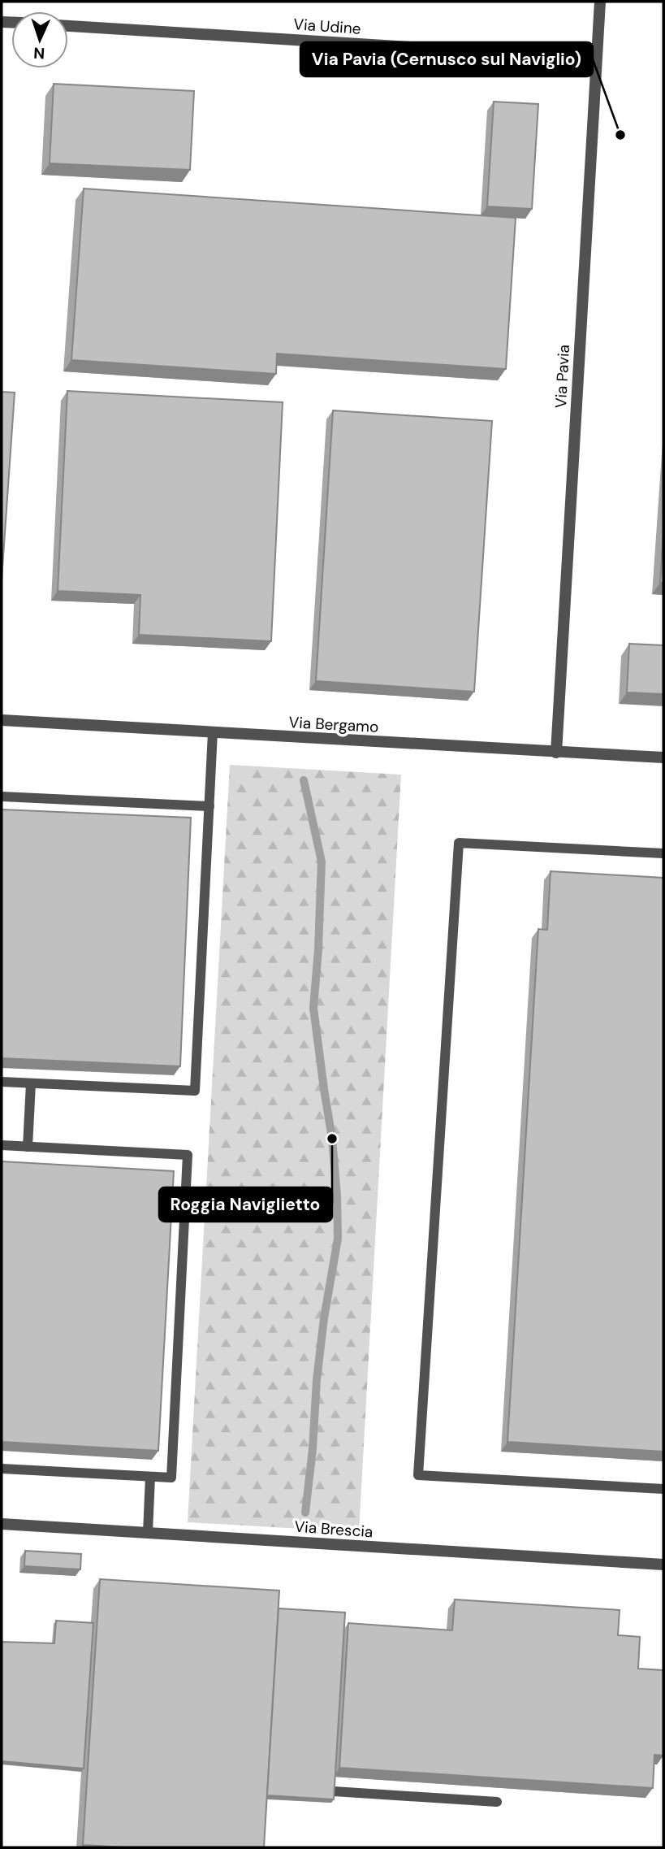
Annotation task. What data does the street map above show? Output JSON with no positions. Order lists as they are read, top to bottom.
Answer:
{
  "streets": {
    "street": [
      "Via Udine",
      "Via Pavia",
      "Via Bergamo",
      "Via Brescia"
    ]
  },
  "crossings": [
    ["Via Udine", "Via Pavia"],
    ["Via Pavia", "Via Bergamo"]
  ],
  "places": ["Via Pavia (Cernusco sul Naviglio)", "Roggia Naviglietto"],
  "north": "bottom"
}
